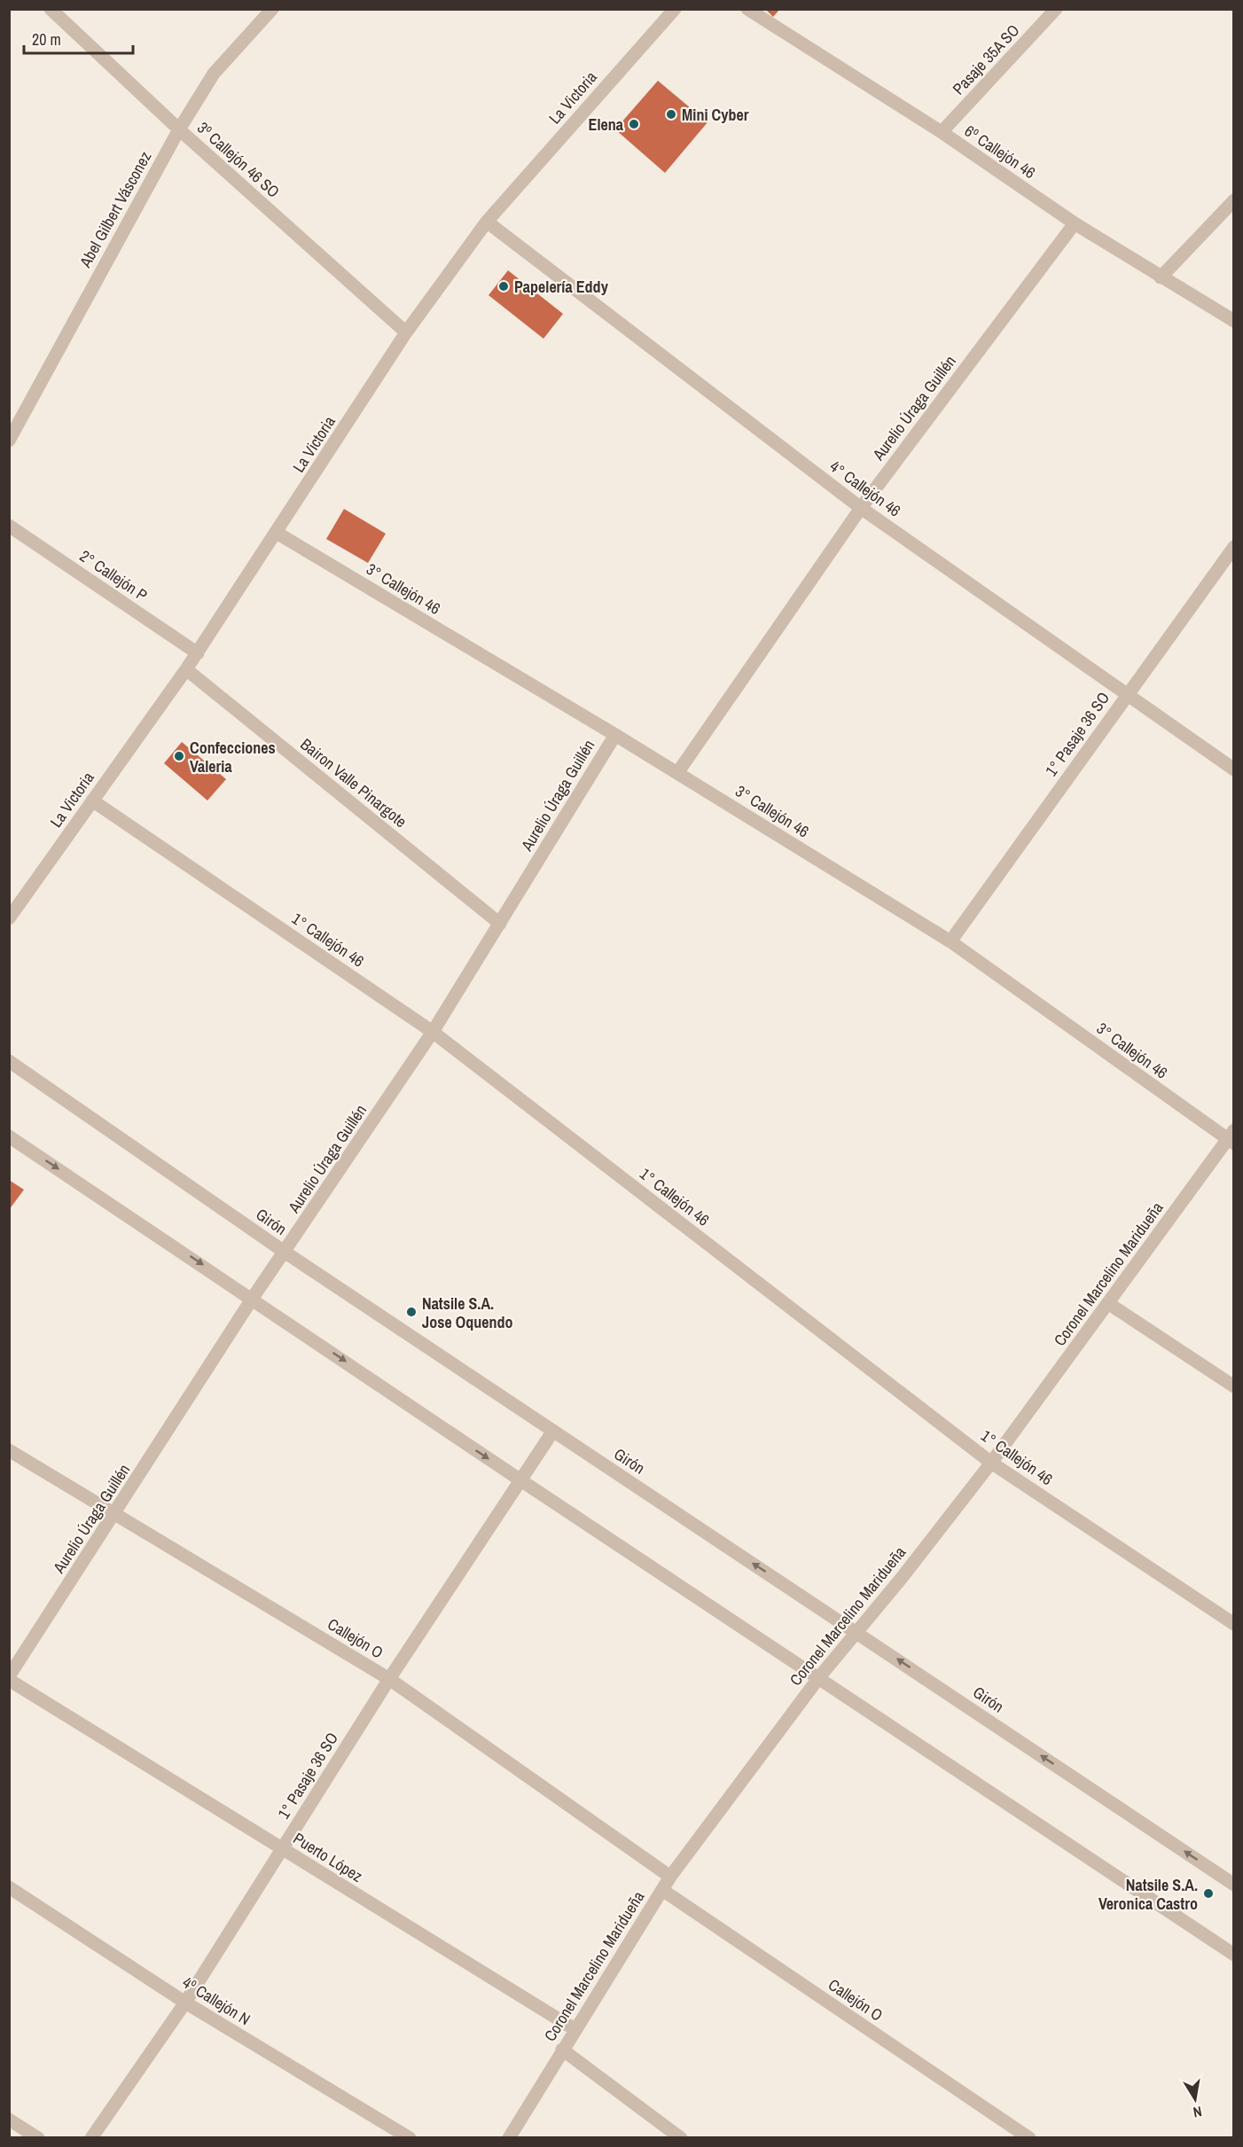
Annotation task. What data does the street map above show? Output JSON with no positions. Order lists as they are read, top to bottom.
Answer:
{
  "streets": {
    "street": [
      "Pasaje 35A SO",
      "La Victoria",
      "6º Callejón 46",
      "3º Callejón 46 SO",
      "Abel Gilbert Vásconez",
      "Aurelio Úraga Guillén",
      "4° Callejón 46",
      "2° Callejón P",
      "3° Callejón 46",
      "1° Pasaje 36 SO",
      "Bairon Valle Pinargote",
      "1° Callejón 46",
      "Girón",
      "Coronel Marcelino Maridueña",
      "Callejón O",
      "Puerto López",
      "4º Callejón N"
    ]
  },
  "crossings": [
    ["Pasaje 35A SO", "6º Callejón 46"],
    ["La Victoria", "3º Callejón 46 SO"],
    ["La Victoria", "4° Callejón 46"],
    ["La Victoria", "2° Callejón P"],
    ["La Victoria", "3° Callejón 46"],
    ["La Victoria", "Bairon Valle Pinargote"],
    ["La Victoria", "1° Callejón 46"],
    ["6º Callejón 46", "Aurelio Úraga Guillén"],
    ["3º Callejón 46 SO", "Abel Gilbert Vásconez"],
    ["Aurelio Úraga Guillén", "4° Callejón 46"],
    ["Aurelio Úraga Guillén", "3° Callejón 46"],
    ["Aurelio Úraga Guillén", "Bairon Valle Pinargote"],
    ["Aurelio Úraga Guillén", "1° Callejón 46"],
    ["Aurelio Úraga Guillén", "Girón"],
    ["Aurelio Úraga Guillén", "Callejón O"],
    ["Aurelio Úraga Guillén", "Puerto López"],
    ["4° Callejón 46", "1° Pasaje 36 SO"],
    ["3° Callejón 46", "1° Pasaje 36 SO"],
    ["3° Callejón 46", "Coronel Marcelino Maridueña"],
    ["1° Pasaje 36 SO", "Girón"],
    ["1° Pasaje 36 SO", "Callejón O"],
    ["1° Pasaje 36 SO", "Puerto López"],
    ["1° Pasaje 36 SO", "4º Callejón N"],
    ["1° Callejón 46", "Coronel Marcelino Maridueña"],
    ["Girón", "Coronel Marcelino Maridueña"],
    ["Coronel Marcelino Maridueña", "Callejón O"],
    ["Coronel Marcelino Maridueña", "Puerto López"]
  ],
  "places": [
    "Mini Cyber",
    "Elena",
    "Papelería Eddy",
    "Confecciones Valeria",
    "Natsile S.A. Jose Oquendo",
    "Natsile S.A. Veronica Castro"
  ],
  "scale_bar": "20 m",
  "north": "bottom"
}
